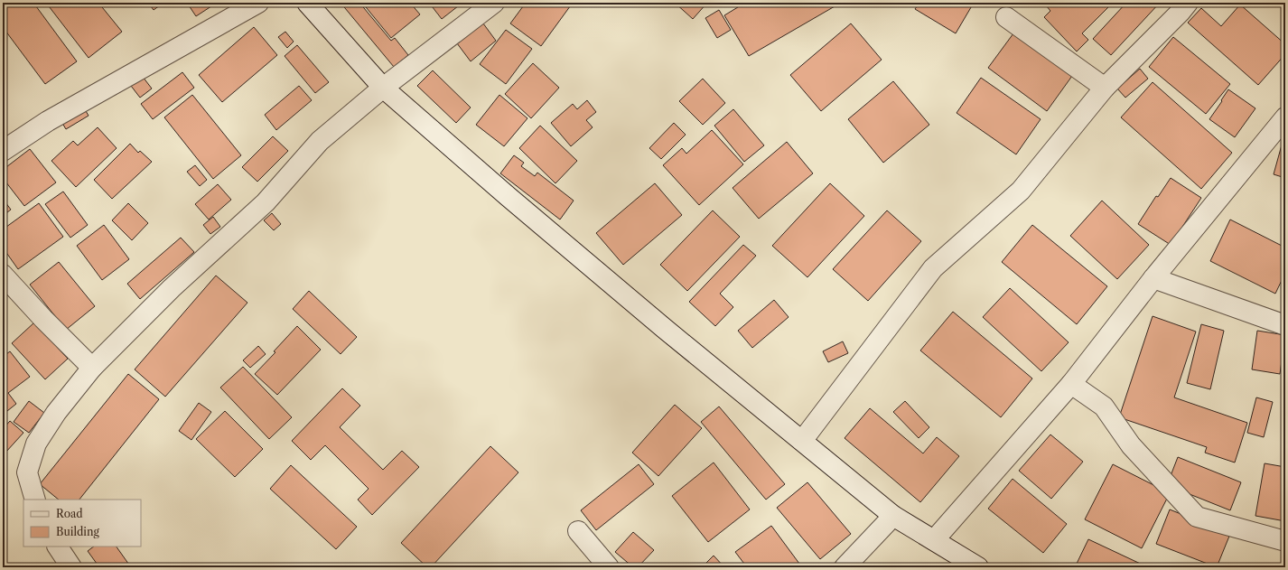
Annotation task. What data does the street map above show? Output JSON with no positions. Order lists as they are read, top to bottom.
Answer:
{
  "legend": ["Road", "Building"]
}
